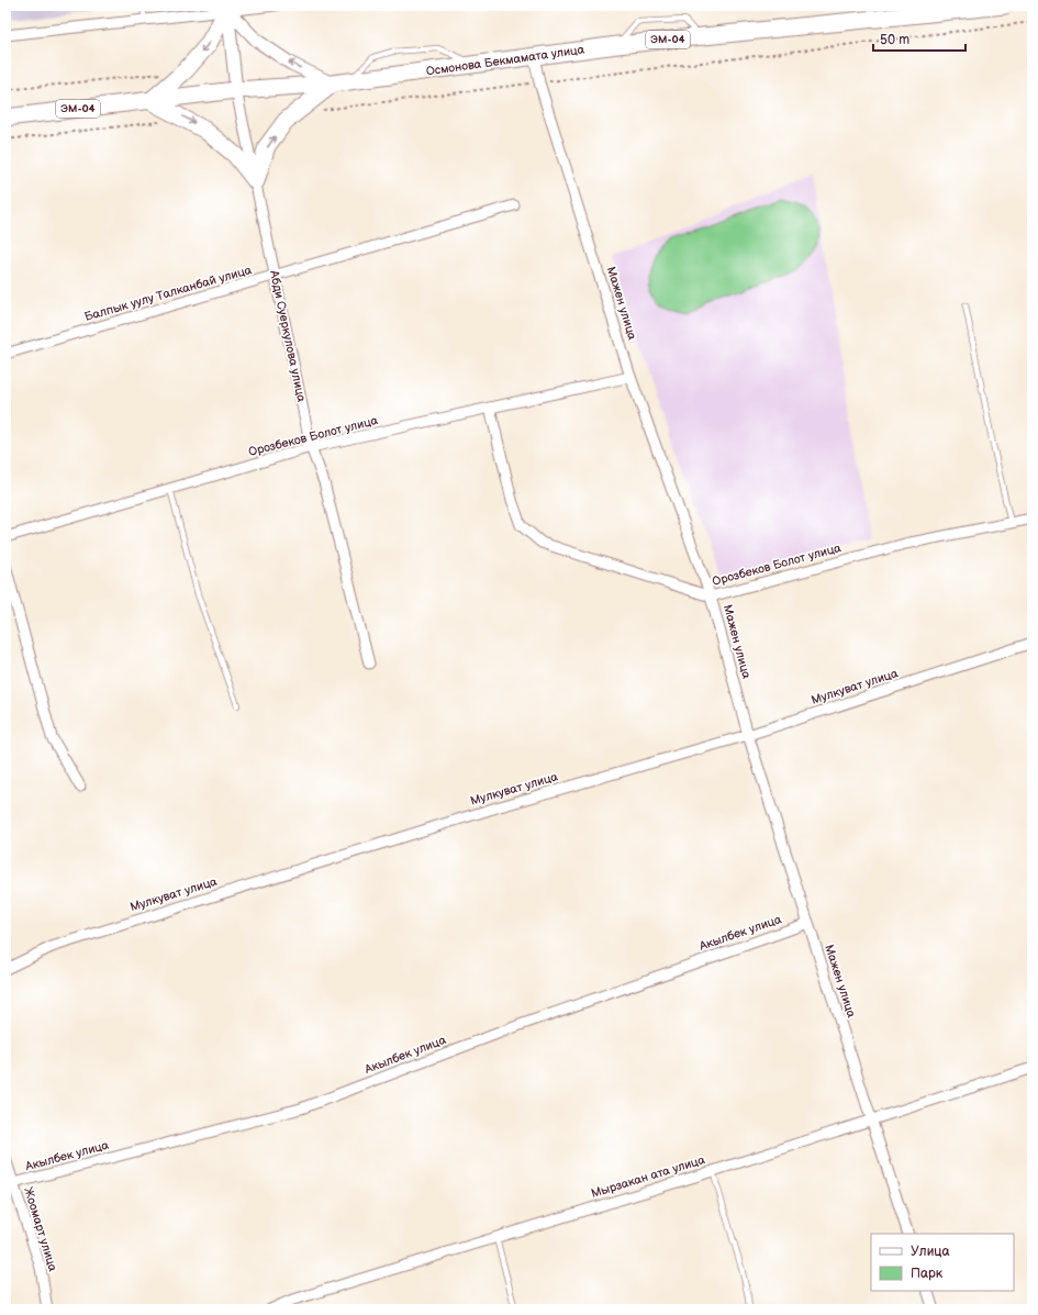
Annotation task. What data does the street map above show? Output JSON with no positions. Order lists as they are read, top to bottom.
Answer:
{
  "streets": {
    "highway": ["ЭМ-04", "Осмонова Бекмамата улица"],
    "street": [
      "Балпык уулу Талканбай улица",
      "Мажен улица",
      "Абди Суеркулова улица",
      "Орозбеков Болот улица",
      "Мулкуват улица",
      "Акылбек улица",
      "Мырзакан ата улица",
      "Жоомарт улица"
    ]
  },
  "crossings": [
    ["Осмонова Бекмамата улица", "Мажен улица"],
    ["Осмонова Бекмамата улица", "Абди Суеркулова улица"],
    ["Балпык уулу Талканбай улица", "Абди Суеркулова улица"],
    ["Мажен улица", "Орозбеков Болот улица"],
    ["Мажен улица", "Мулкуват улица"],
    ["Мажен улица", "Акылбек улица"],
    ["Мажен улица", "Мырзакан ата улица"],
    ["Абди Суеркулова улица", "Орозбеков Болот улица"],
    ["Акылбек улица", "Жоомарт улица"]
  ],
  "legend": ["Улица", "Парк"],
  "scale_bar": "50 m"
}
